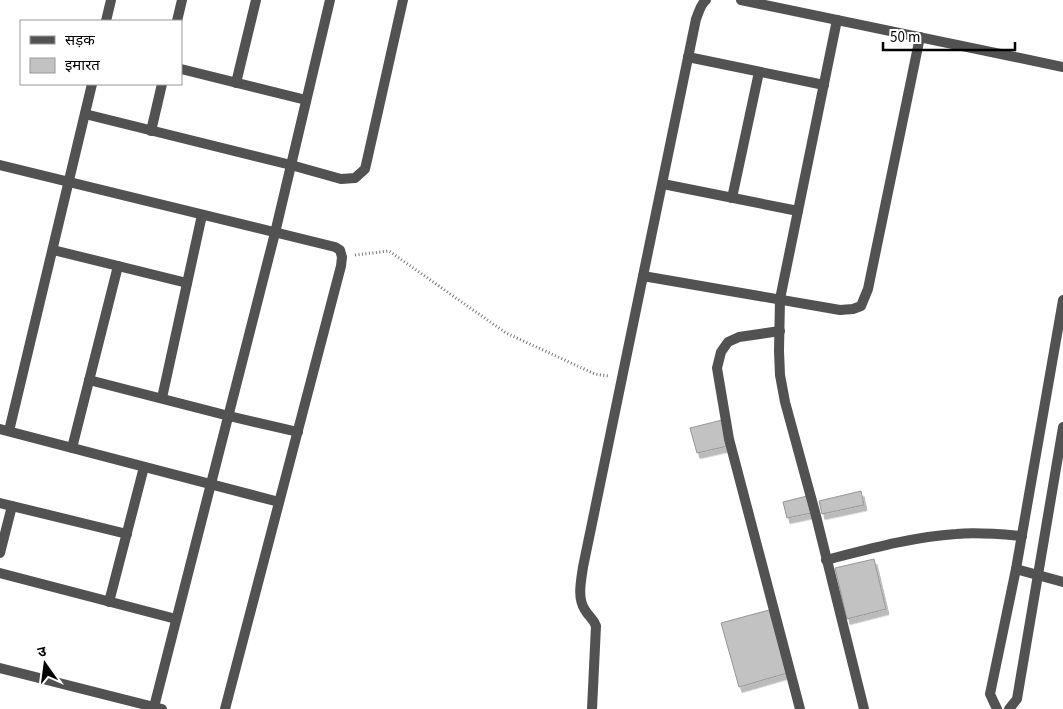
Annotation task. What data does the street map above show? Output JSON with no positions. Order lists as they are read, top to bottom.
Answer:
{
  "legend": ["सड़क", "इमारत"],
  "scale_bar": "50 m",
  "north": "top"
}
